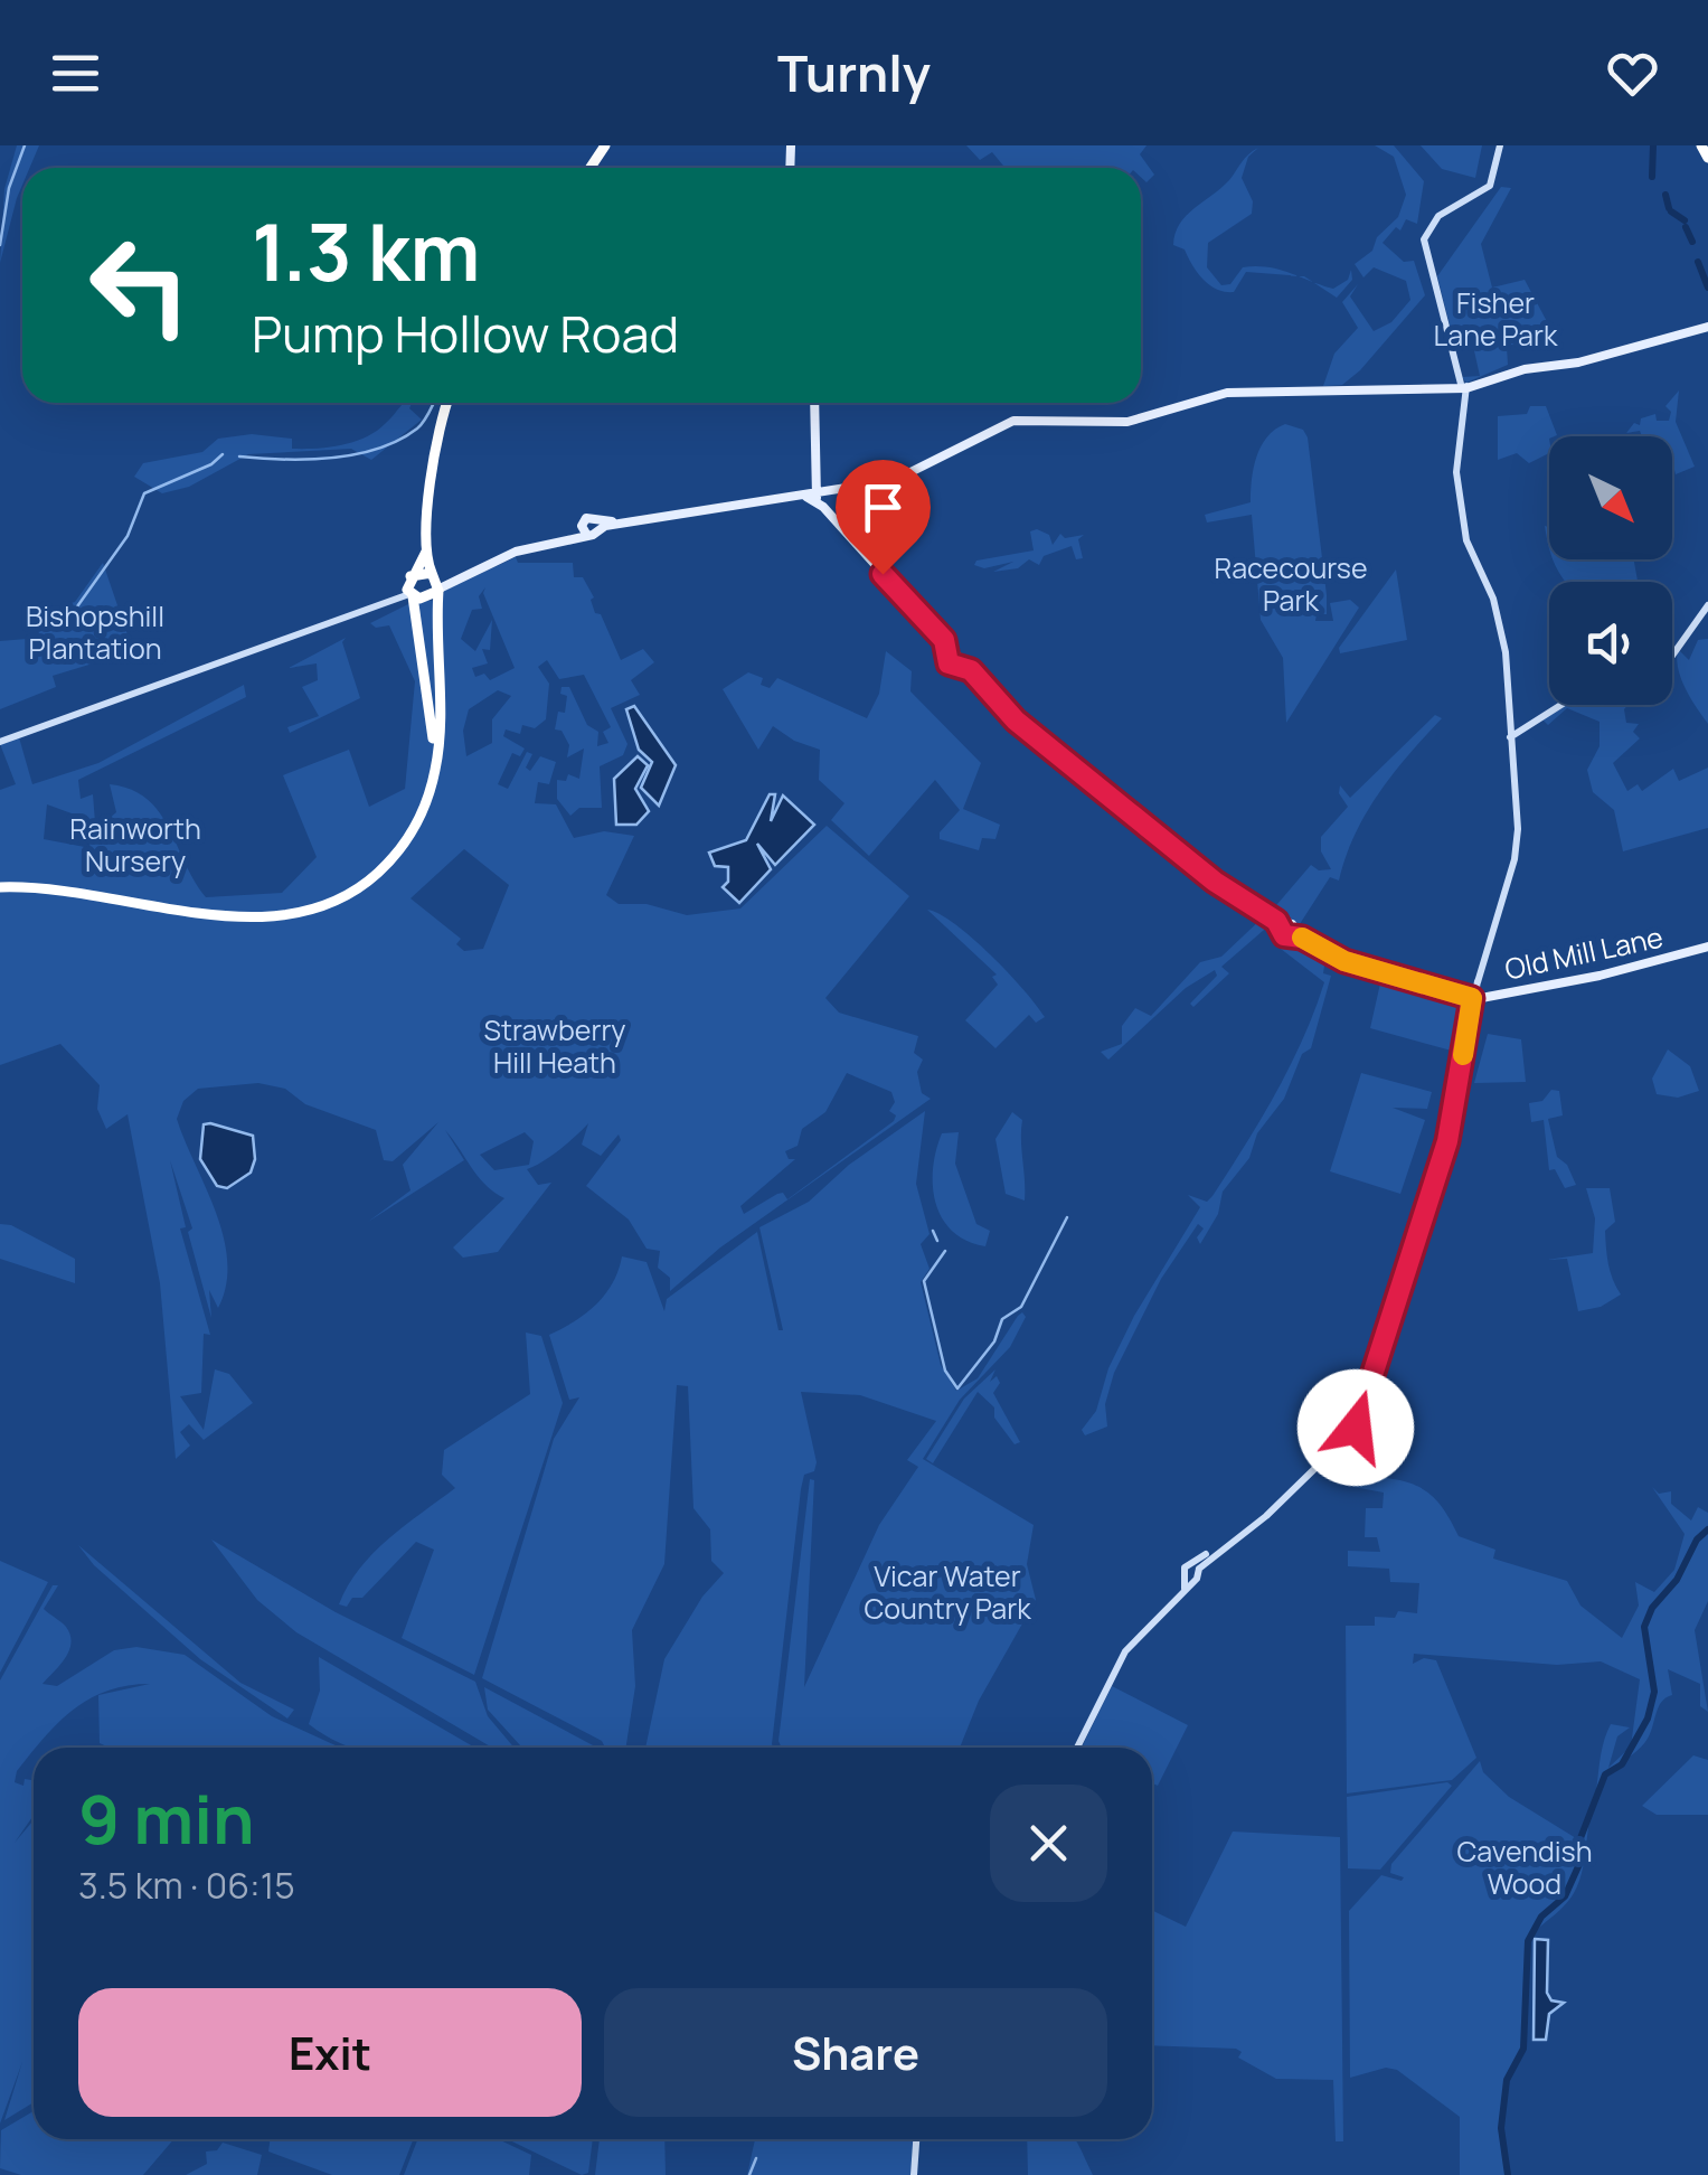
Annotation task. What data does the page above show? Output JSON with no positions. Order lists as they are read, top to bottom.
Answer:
{
  "streets": {
    "main road": ["Old Mill Lane"]
  },
  "parks": [
    "Fisher Lane Park",
    "Racecourse Park",
    "Bishopshill Plantation",
    "Rainworth Nursery",
    "Strawberry Hill Heath",
    "Vicar Water Country Park",
    "Cavendish Wood"
  ],
  "north": "bottom right",
  "page": {
    "header": "Turnly",
    "turn": ["1.3 km", "Pump Hollow Road"],
    "heading": ["9 min", "3.5 km · 06:15"],
    "buttons": ["Exit", "Share"]
  }
}
